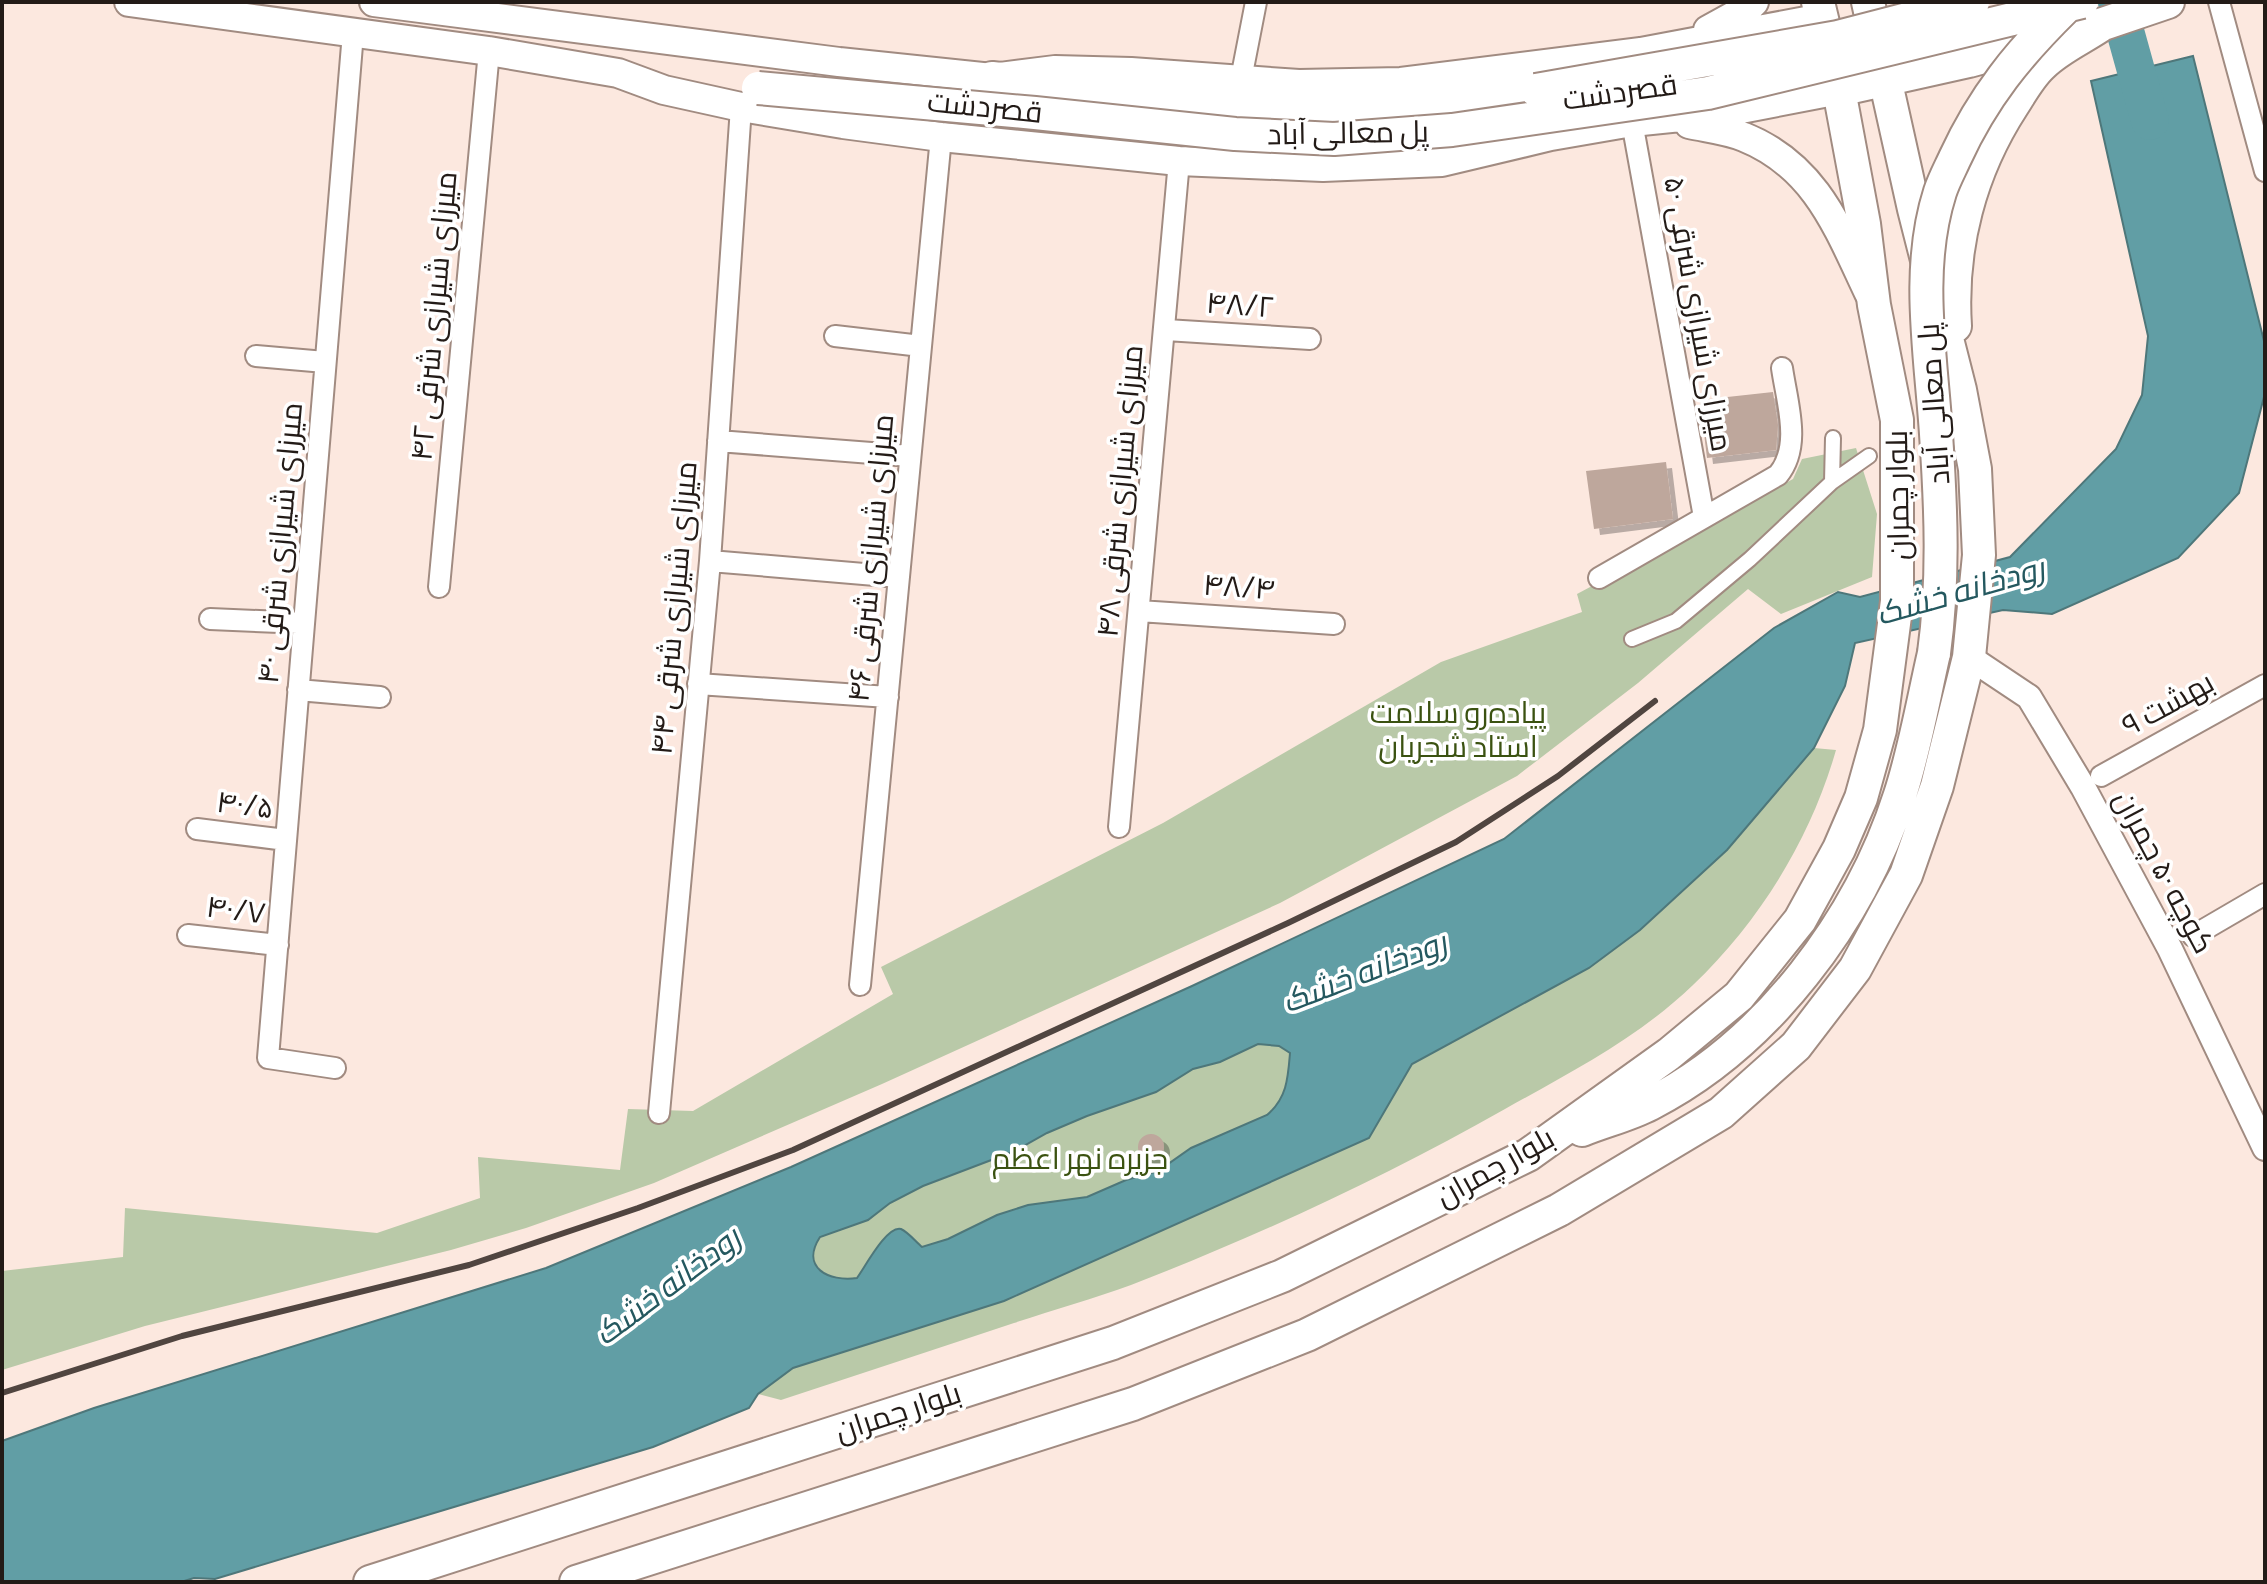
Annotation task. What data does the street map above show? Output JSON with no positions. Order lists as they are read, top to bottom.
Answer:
{
  "streets": {
    "main road": ["قصردشت", "پل معالی آباد", "بلوار چمران"],
    "street": [
      "۴۸/۲",
      "۵۰ میرزای شیرازی شرقی",
      "۴۲ میرزای شیرازی شرقی",
      "۴۸ میرزای شیرازی شرقی",
      "۴۰ میرزای شیرازی شرقی",
      "۴۶ میرزای شیرازی شرقی",
      "۴۸/۴",
      "۴۴ میرزای شیرازی شرقی",
      "۹ بهشت",
      "۴۰/۵",
      "کوچه ۵۰ چمران",
      "۴۰/۷"
    ]
  },
  "crossings": [
    ["قصردشت", "پل معالی آباد"],
    ["قصردشت", "۵۰ میرزای شیرازی شرقی"],
    ["قصردشت", "۴۸ میرزای شیرازی شرقی"],
    ["قصردشت", "بلوار چمران"],
    ["قصردشت", "۴۶ میرزای شیرازی شرقی"],
    ["قصردشت", "۴۴ میرزای شیرازی شرقی"],
    ["پل معالی آباد", "۴۲ میرزای شیرازی شرقی"],
    ["پل معالی آباد", "بلوار چمران"],
    ["پل معالی آباد", "۴۴ میرزای شیرازی شرقی"],
    ["۴۸/۲", "۴۸ میرزای شیرازی شرقی"],
    ["۴۸ میرزای شیرازی شرقی", "۴۸/۴"],
    ["بلوار چمران", "کوچه ۵۰ چمران"],
    ["۴۰ میرزای شیرازی شرقی", "۴۰/۵"],
    ["۴۰ میرزای شیرازی شرقی", "۴۰/۷"]
  ],
  "water": ["رودخانه خشک"],
  "parks": ["پیاده‌رو سلامت استاد شجریان", "جزیره نهر اعظم"]
}
